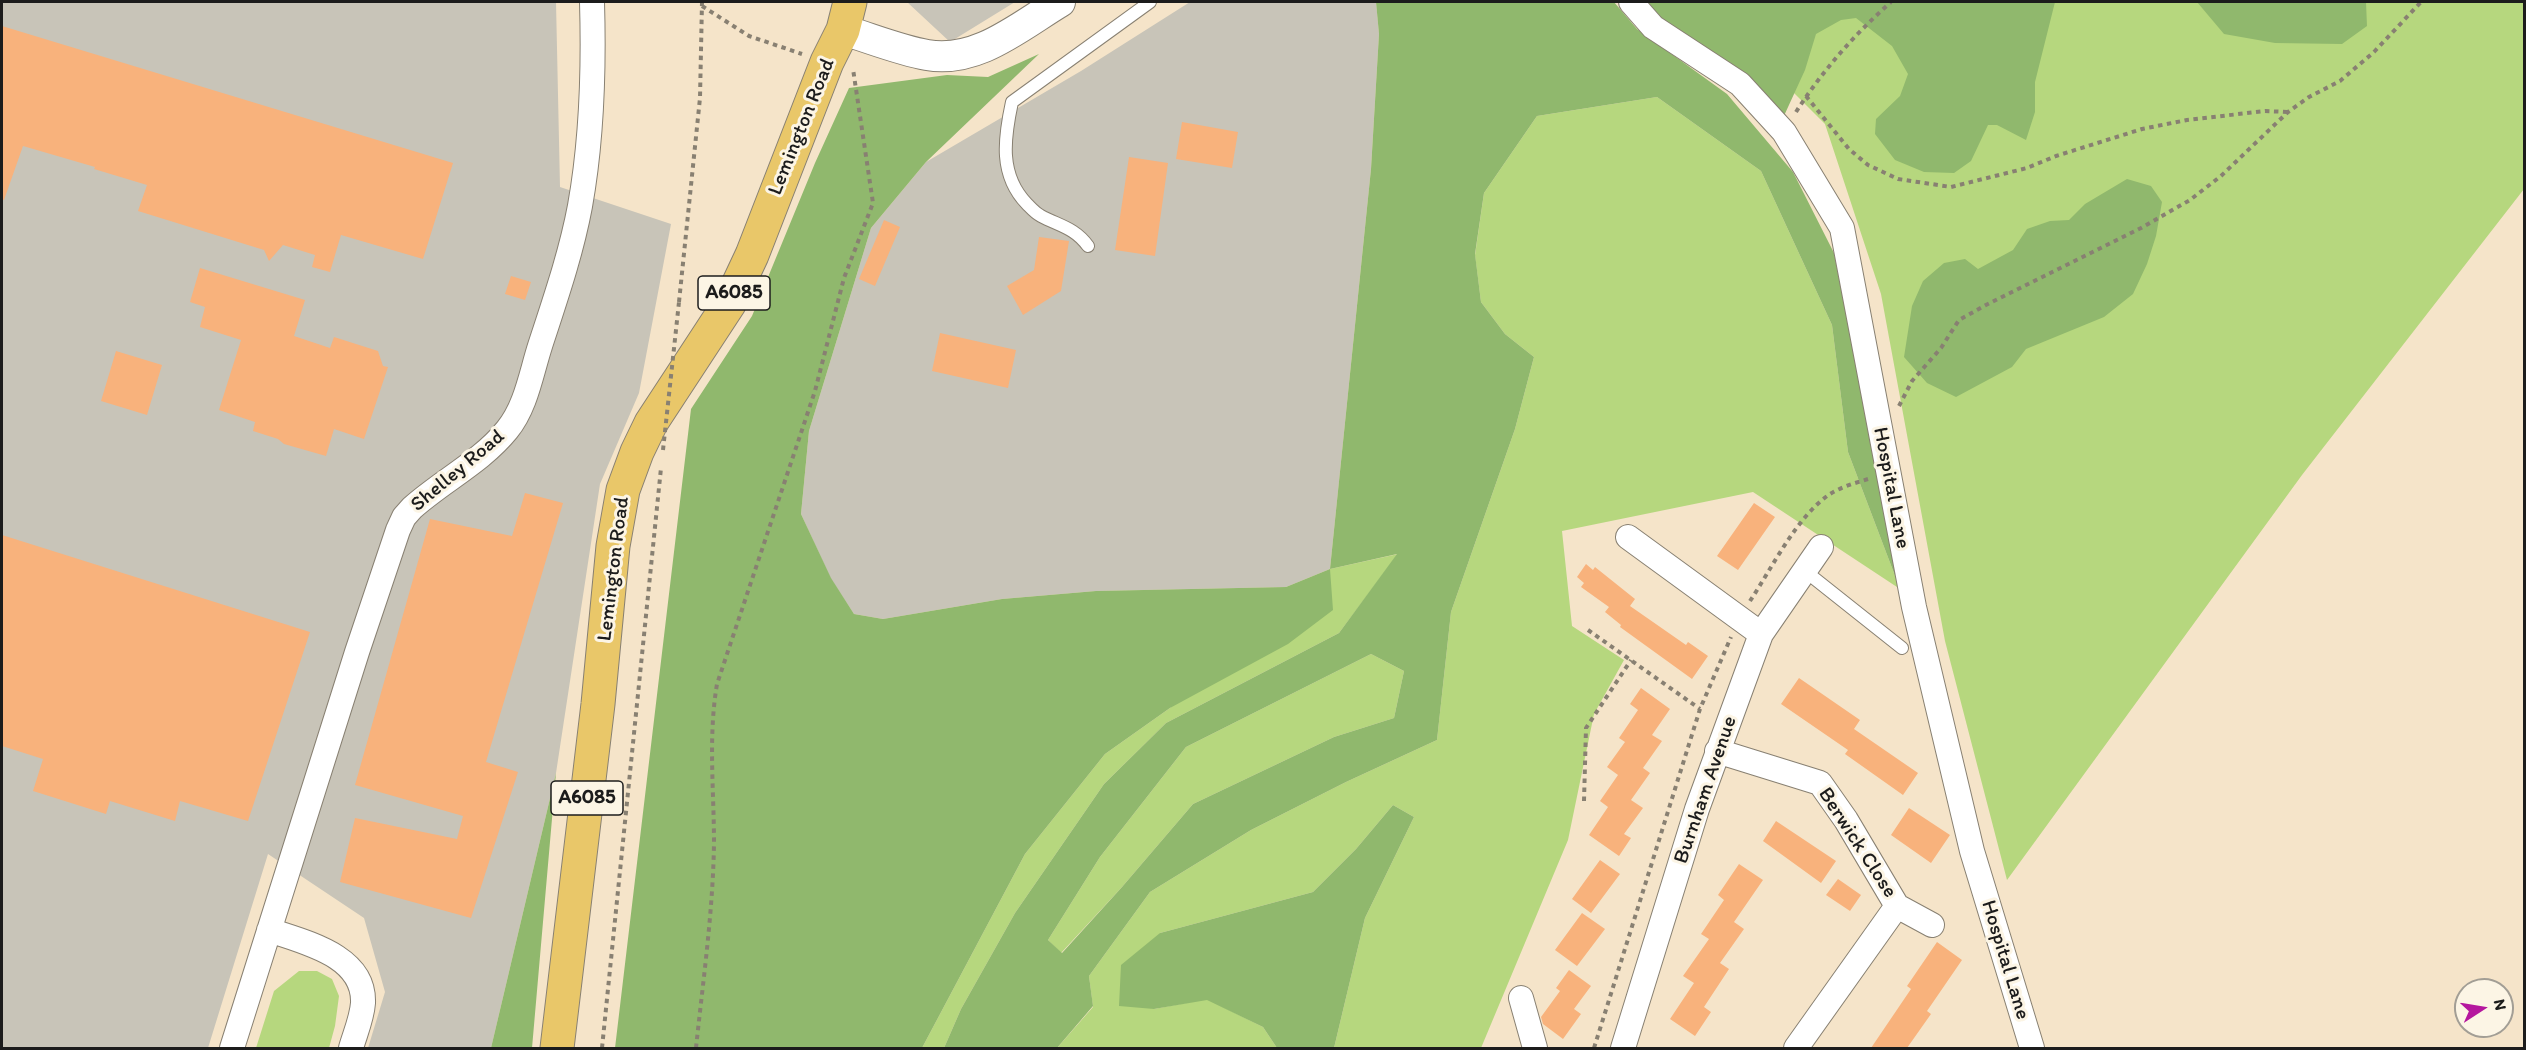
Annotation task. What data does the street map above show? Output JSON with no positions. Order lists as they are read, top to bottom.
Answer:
{
  "streets": {
    "main road": ["Lemington Road", "A6085"],
    "street": [
      "Shelley Road",
      "Hospital Lane",
      "Burnham Avenue",
      "Berwick Close"
    ]
  },
  "crossings": [
    ["Burnham Avenue", "Berwick Close"]
  ],
  "north": "right"
}
